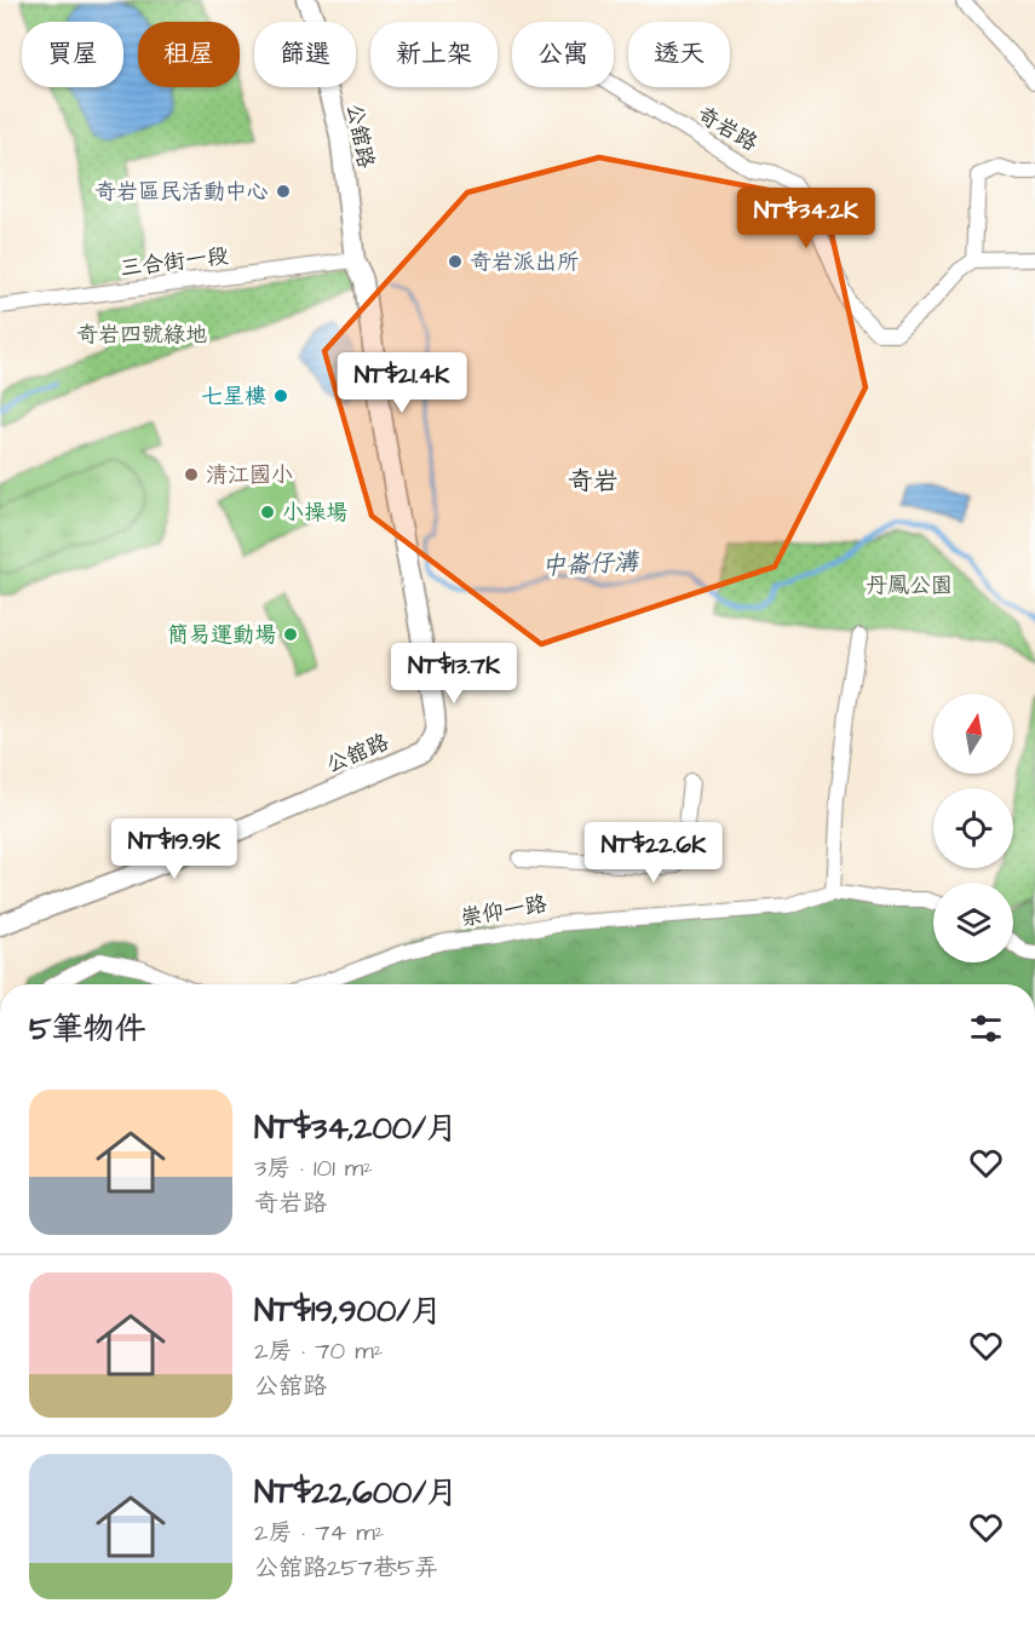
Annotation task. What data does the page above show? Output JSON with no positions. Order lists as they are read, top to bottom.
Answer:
{
  "streets": {
    "street": [
      "奇岩路",
      "公舘路",
      "三合街一段",
      "崇仰一路"
    ]
  },
  "crossings": [
    ["公舘路", "三合街一段"]
  ],
  "districts": ["奇岩"],
  "water": ["中崙仔溝"],
  "parks": ["奇岩四號綠地", "丹鳳公園"],
  "places": [
    "奇岩區民活動中心",
    "奇岩派出所",
    "七星樓",
    "清江國小",
    "小操場",
    "簡易運動場"
  ],
  "north": "top",
  "page": {
    "chip": [
      "買屋",
      "租屋",
      "篩選",
      "新上架",
      "公寓",
      "透天"
    ],
    "price": [
      "NT$34.2K",
      "NT$21.4K",
      "NT$13.7K",
      "NT$19.9K",
      "NT$22.6K"
    ],
    "heading": "5筆物件",
    "list": [
      {
        "name": "NT$34,200/月",
        "note": "3房 · 101 m² · 奇岩路"
      },
      {
        "name": "NT$19,900/月",
        "note": "2房 · 70 m² · 公舘路"
      },
      {
        "name": "NT$22,600/月",
        "note": "2房 · 74 m² · 公舘路257巷5弄"
      }
    ]
  }
}
